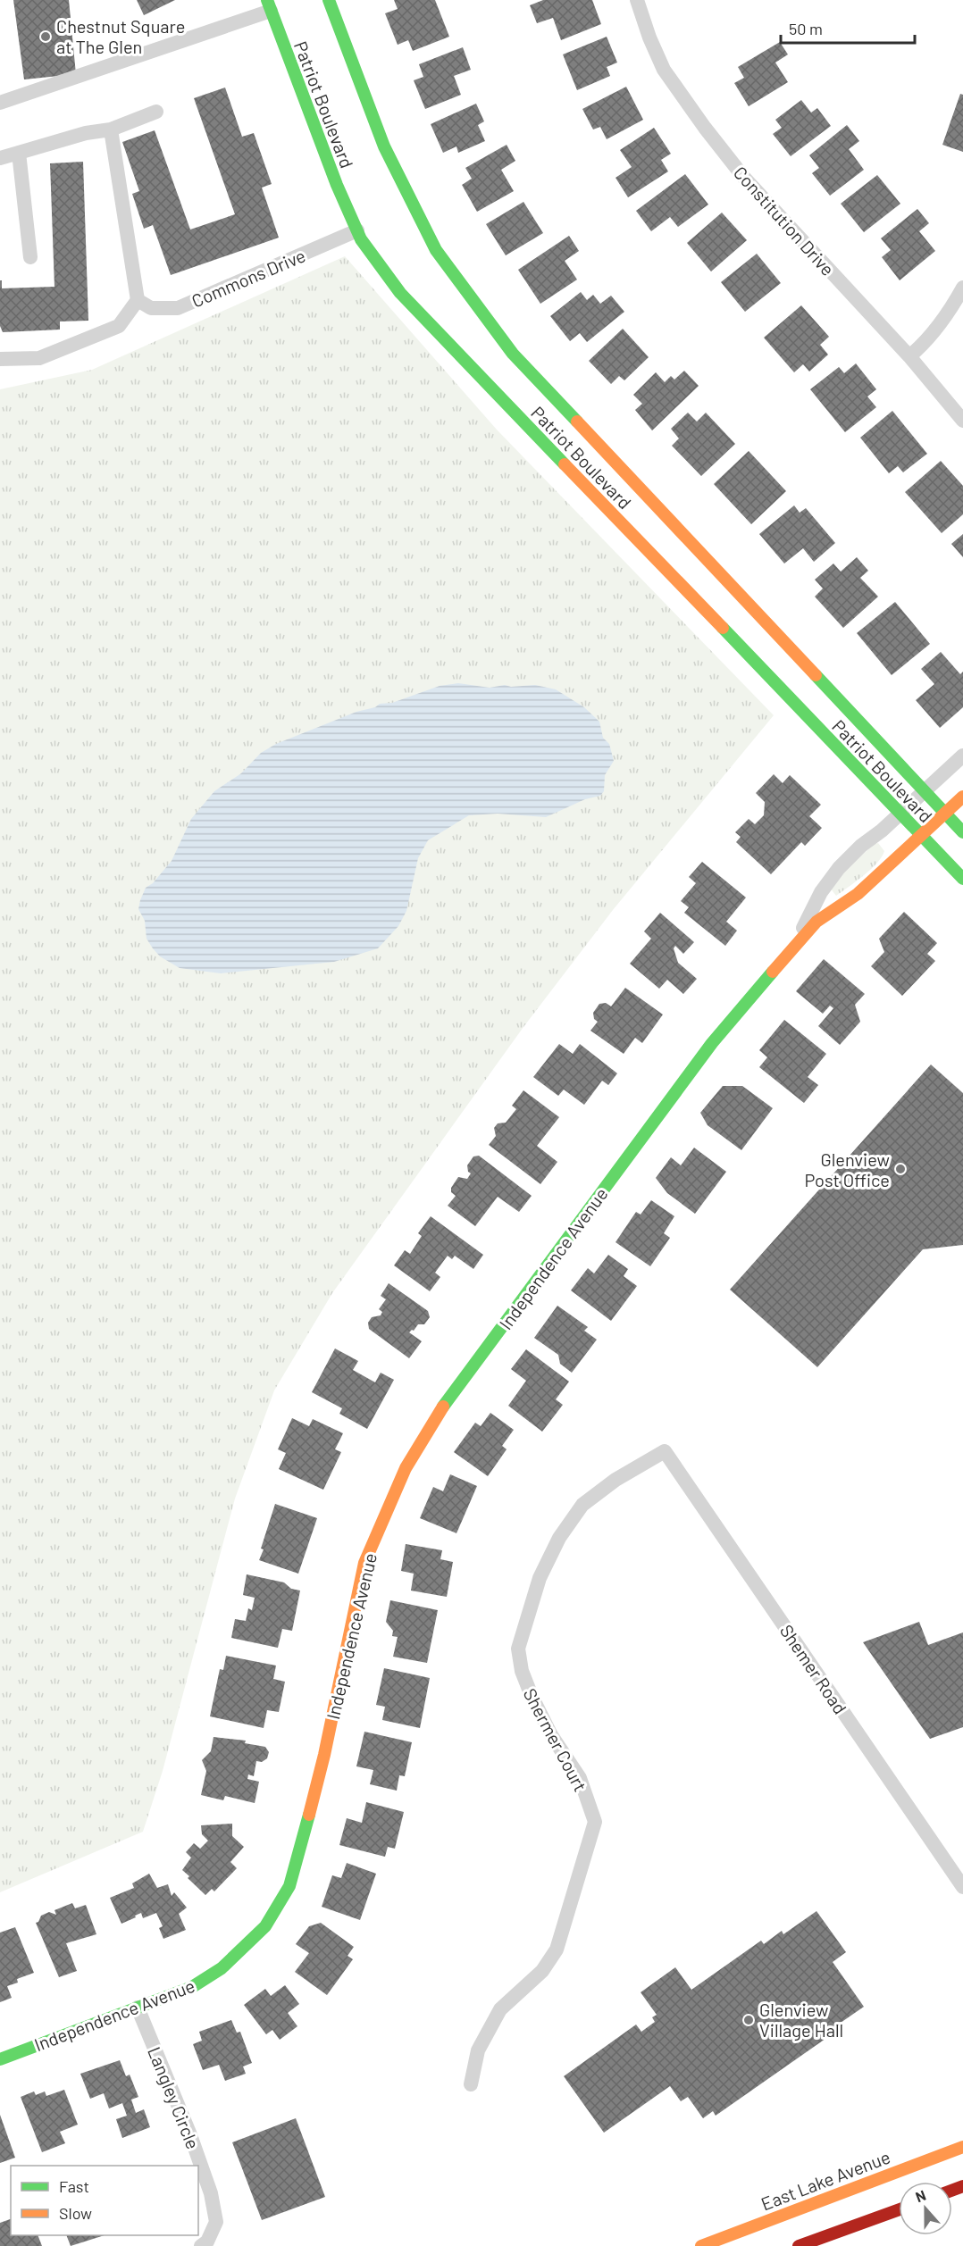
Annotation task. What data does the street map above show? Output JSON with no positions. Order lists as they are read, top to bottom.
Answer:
{
  "streets": {
    "main road": ["Patriot Boulevard", "Independence Avenue", "East Lake Avenue"],
    "street": [
      "Constitution Drive",
      "Commons Drive",
      "Shemer Road",
      "Shermer Court",
      "Langley Circle"
    ]
  },
  "crossings": [
    ["Patriot Boulevard", "Commons Drive"],
    ["Patriot Boulevard", "Independence Avenue"],
    ["Independence Avenue", "Langley Circle"],
    ["Shemer Road", "Shermer Court"]
  ],
  "places": ["Chestnut Square at The Glen", "Glenview Post Office", "Glenview Village Hall"],
  "legend": ["Fast", "Slow"],
  "scale_bar": "50 m",
  "north": "top"
}
